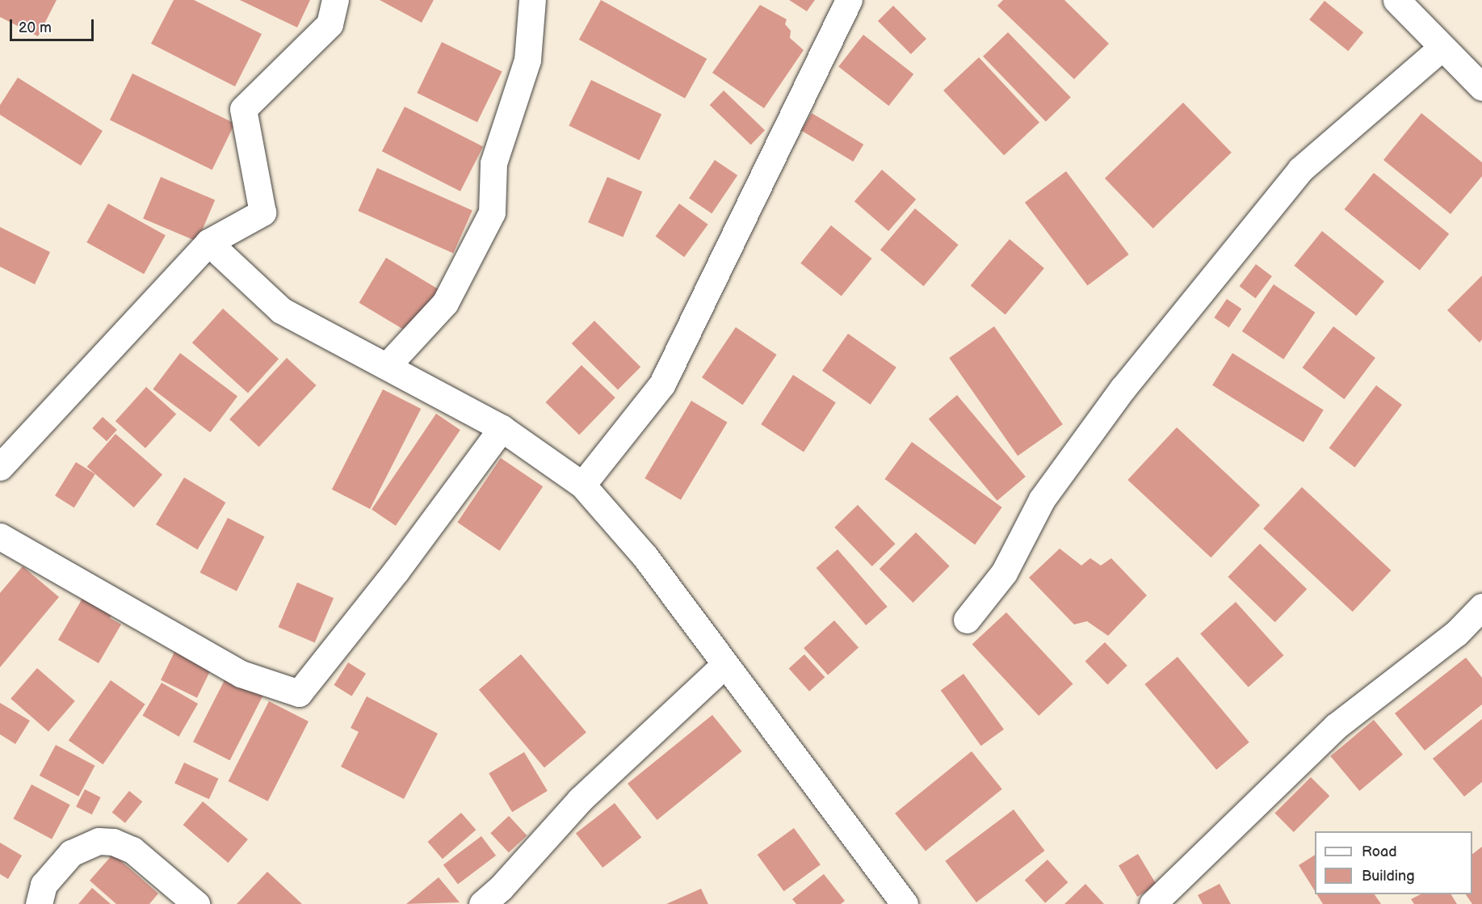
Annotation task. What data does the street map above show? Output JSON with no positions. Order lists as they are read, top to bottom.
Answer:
{
  "legend": ["Road", "Building"],
  "scale_bar": "20 m"
}
